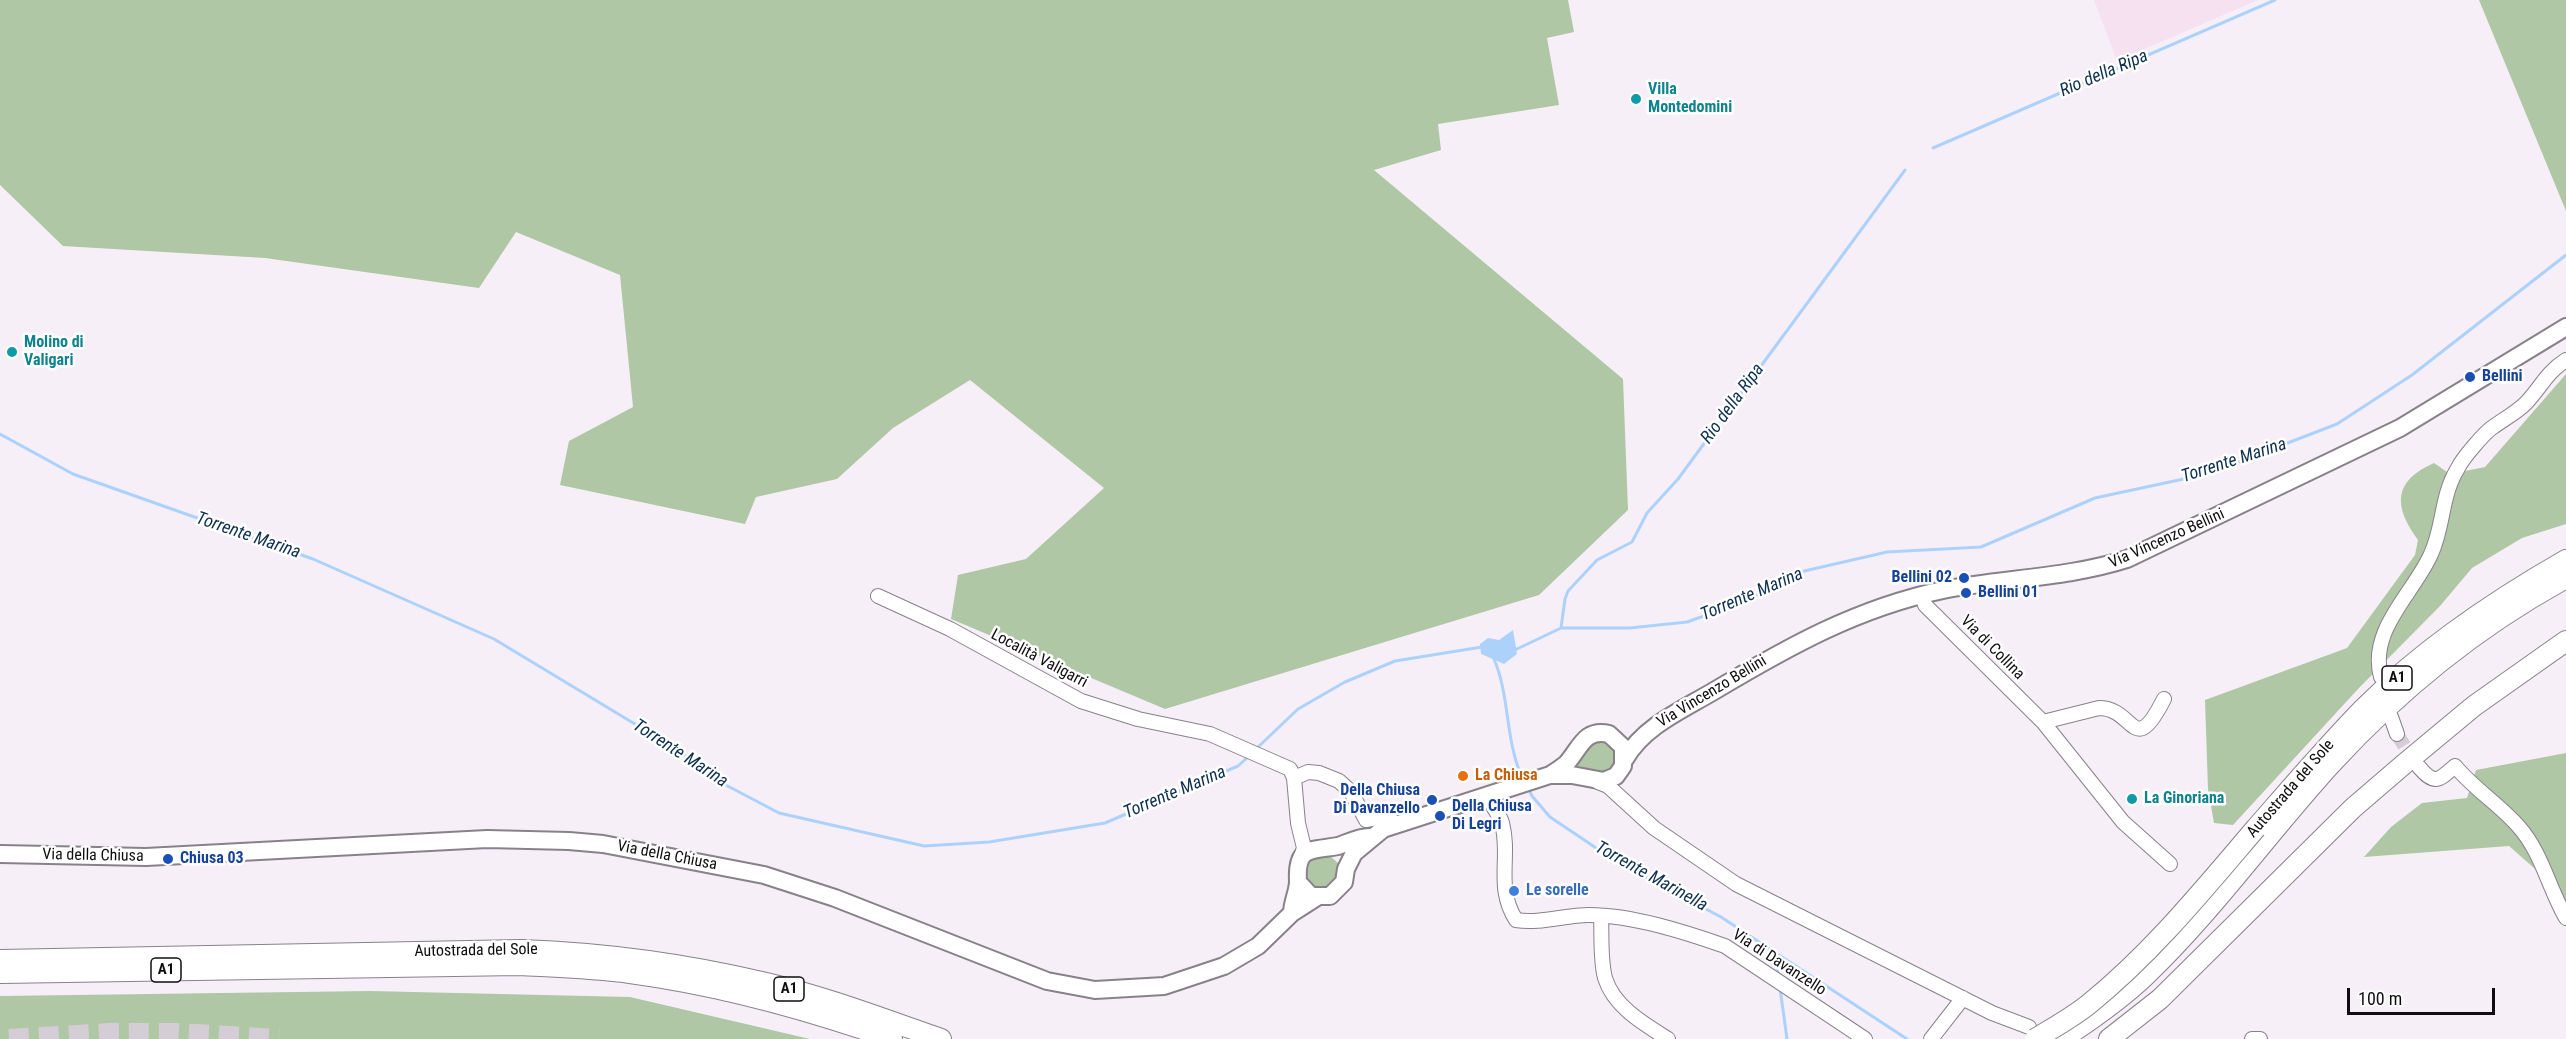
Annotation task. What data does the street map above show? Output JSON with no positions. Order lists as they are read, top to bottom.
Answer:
{
  "streets": {
    "highway": ["A1", "Autostrada del Sole"],
    "main road": ["Via Vincenzo Bellini", "Via della Chiusa"],
    "street": ["Via di Collina", "Località Valigarri", "Via di Davanzello"]
  },
  "crossings": [
    ["Via Vincenzo Bellini", "Via di Collina"],
    ["Via Vincenzo Bellini", "Via della Chiusa"],
    ["Via della Chiusa", "Via di Davanzello"]
  ],
  "water": ["Rio della Ripa", "Torrente Marina", "Torrente Marinella"],
  "places": [
    "Villa Montedomini",
    "Molino di Valigari",
    "Bellini",
    "Bellini 02",
    "Bellini 01",
    "La Chiusa",
    "La Ginoriana",
    "Della Chiusa Di Davanzello",
    "Della Chiusa Di Legri",
    "Chiusa 03",
    "Le sorelle"
  ],
  "scale_bar": "100 m"
}
